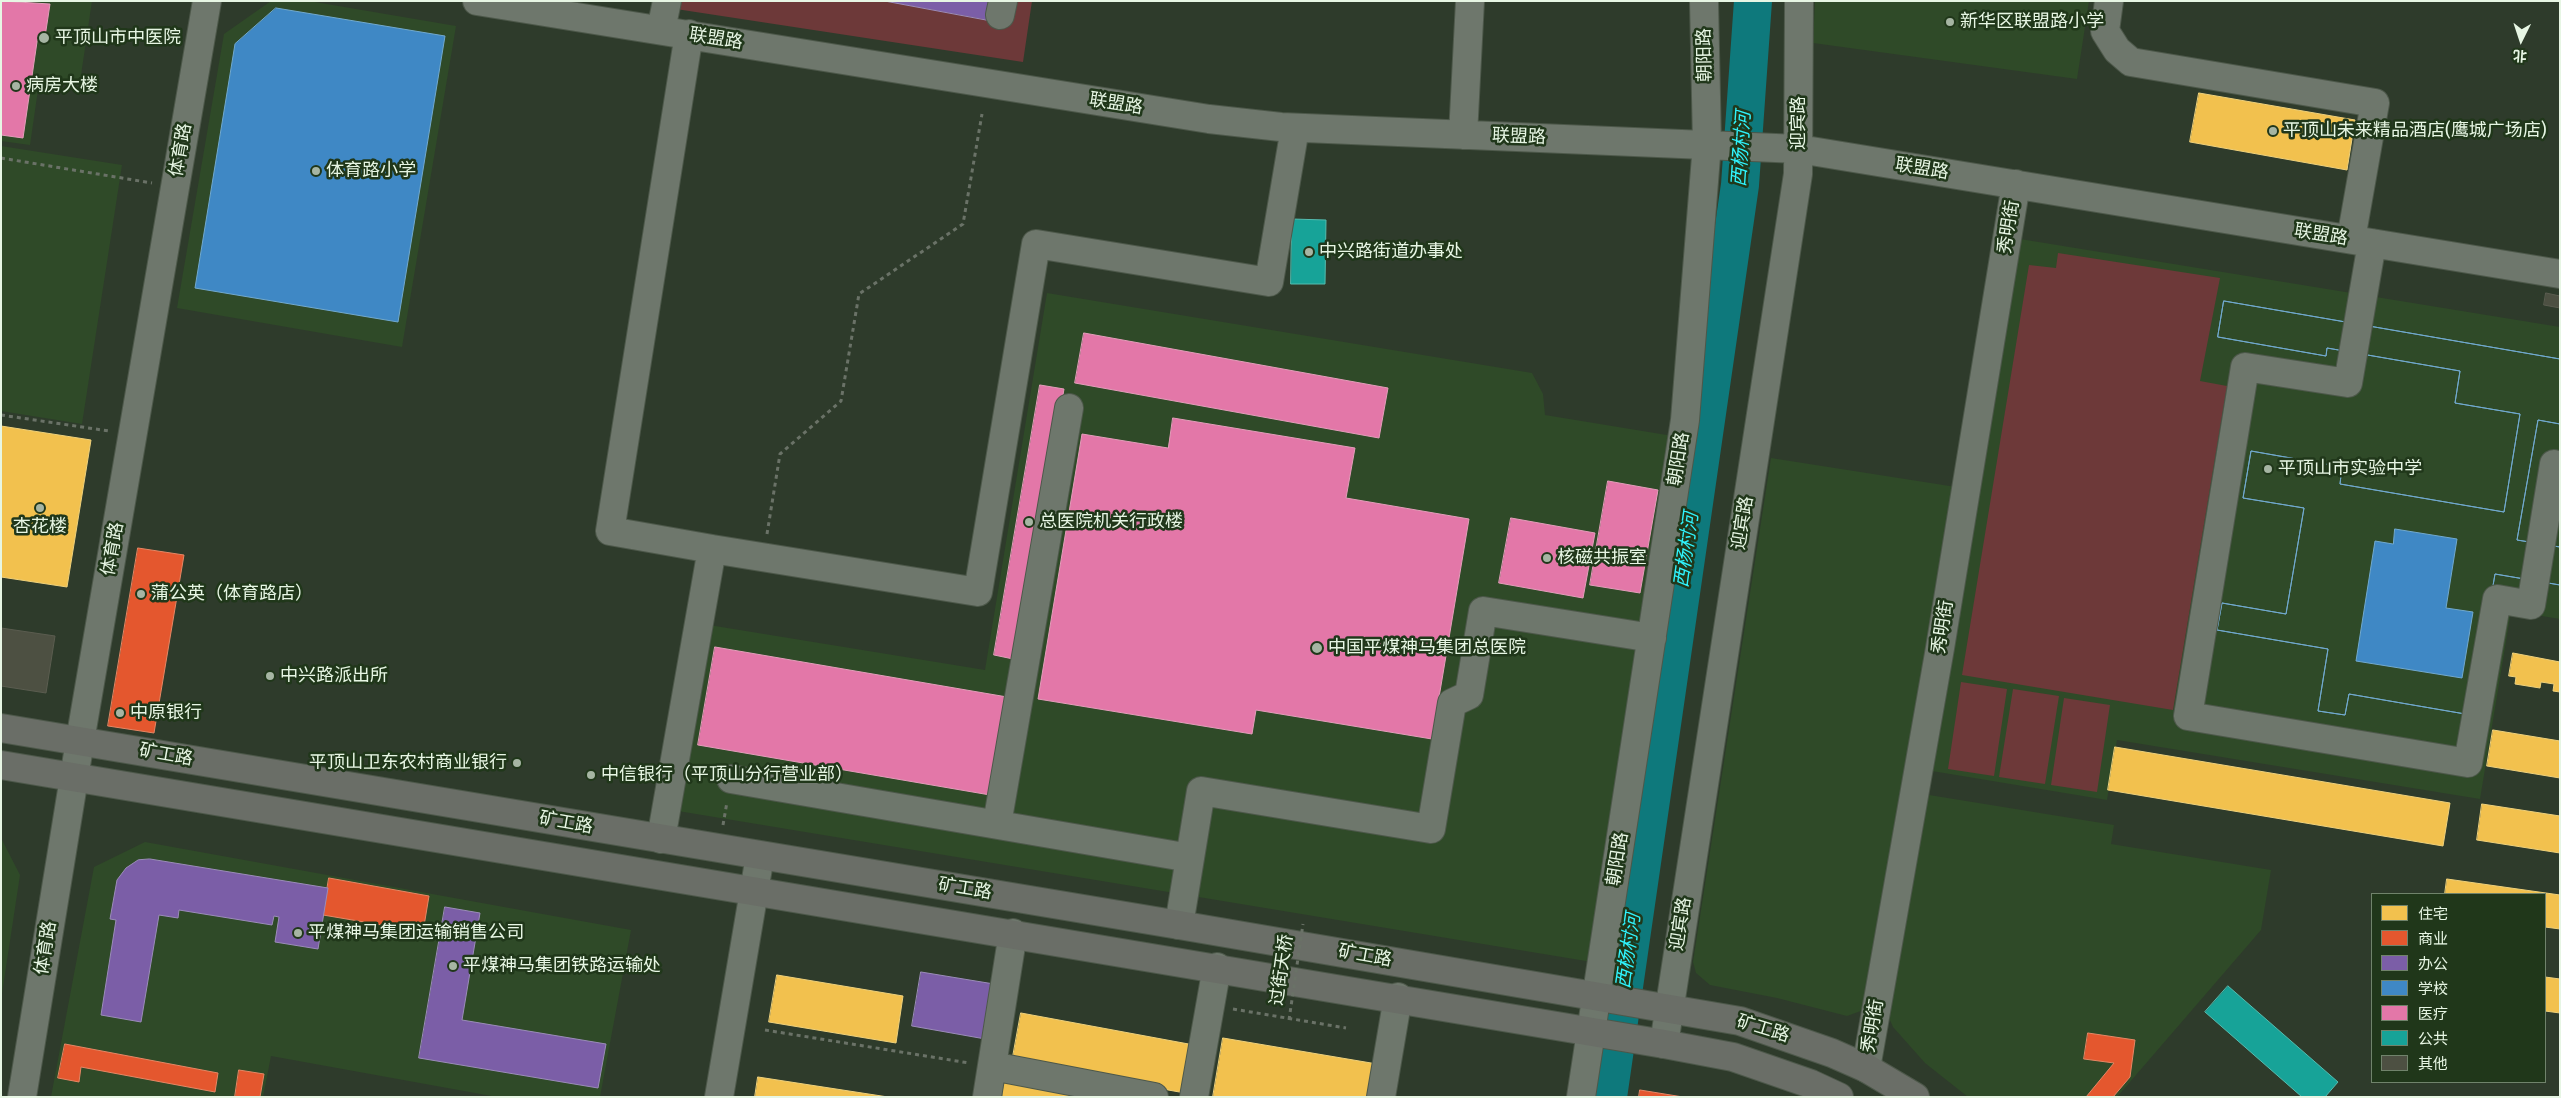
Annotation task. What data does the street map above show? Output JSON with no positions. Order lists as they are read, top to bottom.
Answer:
{
  "streets": {
    "main road": ["矿工路"],
    "street": [
      "联盟路",
      "朝阳路",
      "迎宾路",
      "体育路",
      "秀明街"
    ],
    "path": ["过街天桥"]
  },
  "crossings": [
    ["联盟路", "朝阳路"],
    ["联盟路", "迎宾路"],
    ["联盟路", "秀明街"],
    ["朝阳路", "矿工路"],
    ["迎宾路", "矿工路"],
    ["体育路", "矿工路"],
    ["秀明街", "矿工路"]
  ],
  "water": ["西杨村河"],
  "places": [
    "新华区联盟路小学",
    "平顶山市中医院",
    "病房大楼",
    "平顶山未来精品酒店(鹰城广场店)",
    "体育路小学",
    "中兴路街道办事处",
    "平顶山市实验中学",
    "杏花楼",
    "总医院机关行政楼",
    "核磁共振室",
    "蒲公英（体育路店）",
    "中国平煤神马集团总医院",
    "中兴路派出所",
    "中原银行",
    "平顶山卫东农村商业银行",
    "中信银行（平顶山分行营业部）",
    "平煤神马集团运输销售公司",
    "平煤神马集团铁路运输处"
  ],
  "legend": [
    "住宅",
    "商业",
    "办公",
    "学校",
    "医疗",
    "公共",
    "其他"
  ],
  "north": "bottom"
}
